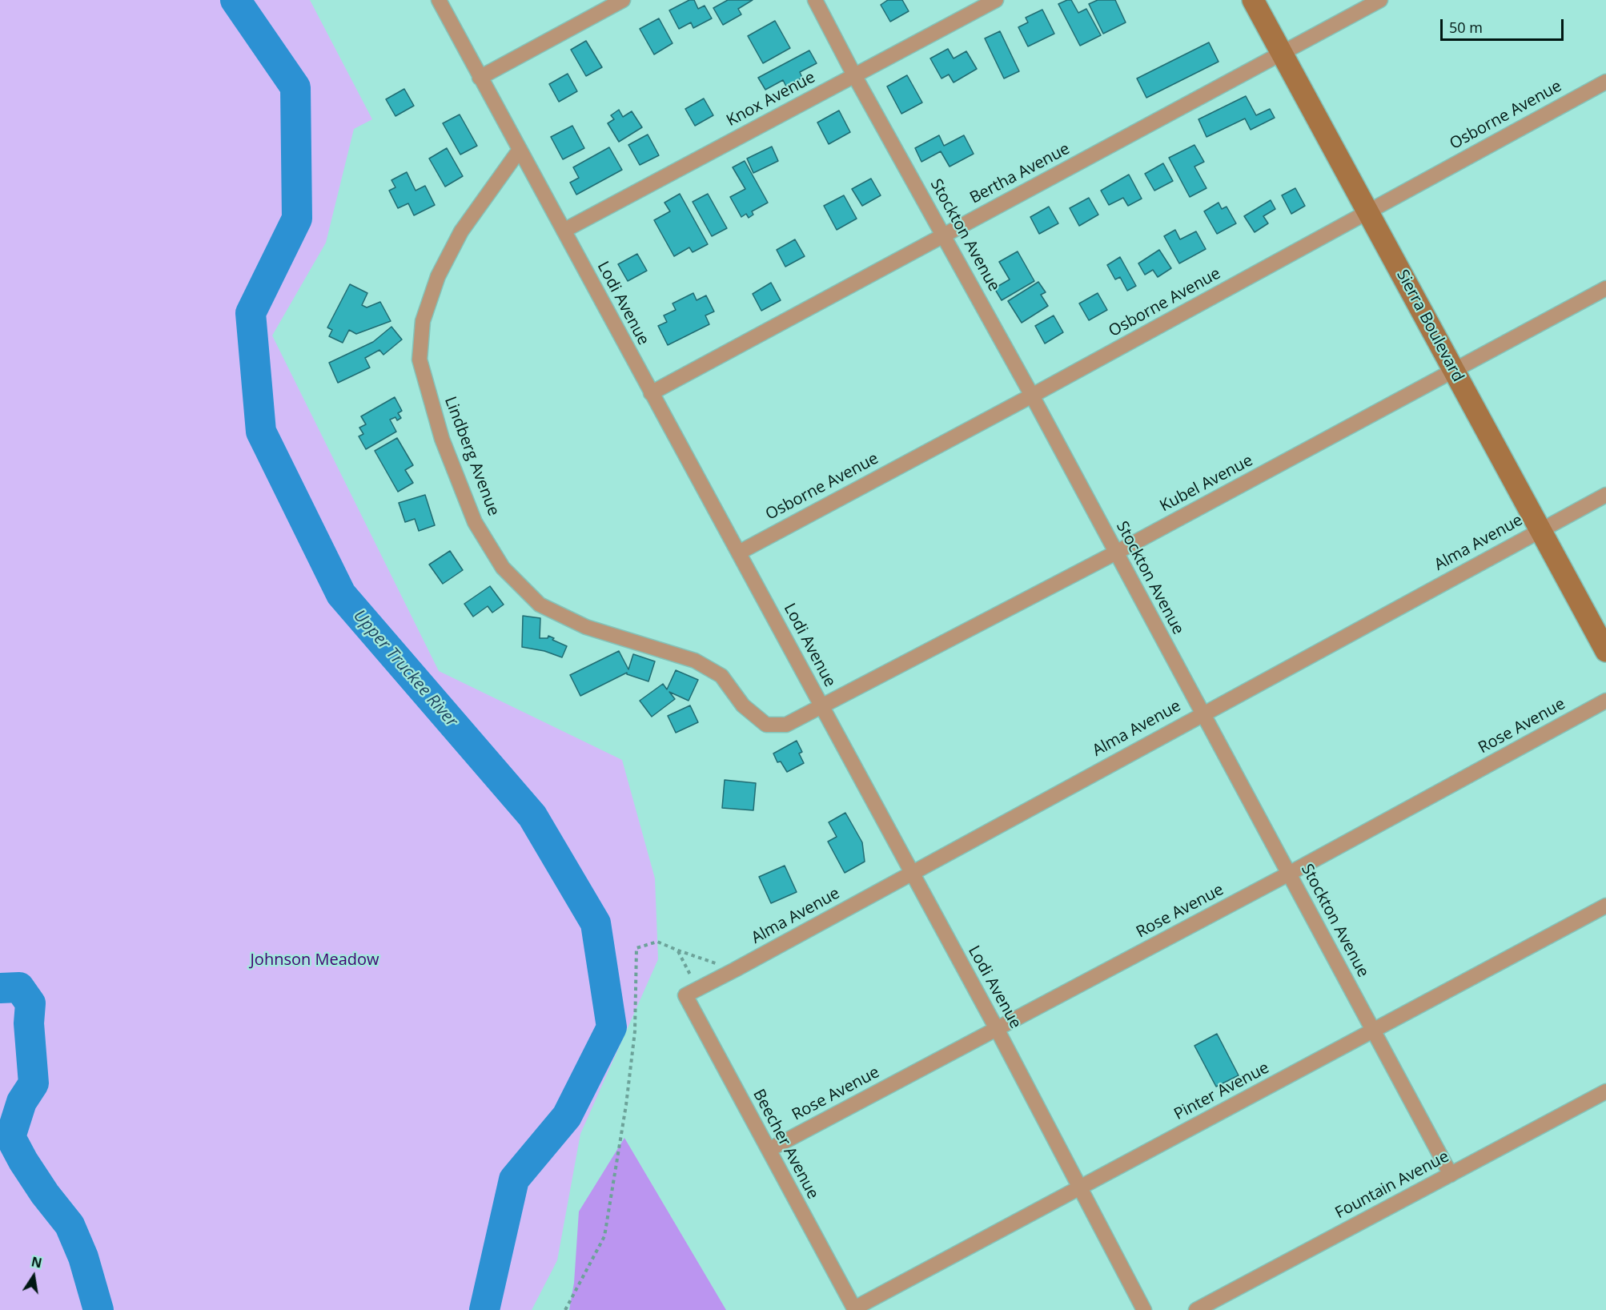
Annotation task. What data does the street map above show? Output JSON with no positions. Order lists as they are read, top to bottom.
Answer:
{
  "streets": {
    "street": [
      "Knox Avenue",
      "Osborne Avenue",
      "Bertha Avenue",
      "Stockton Avenue",
      "Lodi Avenue",
      "Sierra Boulevard",
      "Lindberg Avenue",
      "Kubel Avenue",
      "Alma Avenue",
      "Rose Avenue",
      "Pinter Avenue",
      "Beecher Avenue",
      "Fountain Avenue"
    ]
  },
  "crossings": [
    ["Knox Avenue", "Stockton Avenue"],
    ["Knox Avenue", "Lodi Avenue"],
    ["Osborne Avenue", "Stockton Avenue"],
    ["Osborne Avenue", "Lodi Avenue"],
    ["Osborne Avenue", "Sierra Boulevard"],
    ["Bertha Avenue", "Stockton Avenue"],
    ["Bertha Avenue", "Lodi Avenue"],
    ["Bertha Avenue", "Sierra Boulevard"],
    ["Stockton Avenue", "Kubel Avenue"],
    ["Stockton Avenue", "Alma Avenue"],
    ["Stockton Avenue", "Rose Avenue"],
    ["Stockton Avenue", "Pinter Avenue"],
    ["Stockton Avenue", "Fountain Avenue"],
    ["Lodi Avenue", "Lindberg Avenue"],
    ["Lodi Avenue", "Kubel Avenue"],
    ["Lodi Avenue", "Alma Avenue"],
    ["Lodi Avenue", "Rose Avenue"],
    ["Lodi Avenue", "Pinter Avenue"],
    ["Sierra Boulevard", "Kubel Avenue"],
    ["Sierra Boulevard", "Alma Avenue"],
    ["Lindberg Avenue", "Kubel Avenue"],
    ["Alma Avenue", "Beecher Avenue"],
    ["Rose Avenue", "Beecher Avenue"],
    ["Pinter Avenue", "Beecher Avenue"]
  ],
  "water": ["Upper Truckee River"],
  "parks": ["Johnson Meadow"],
  "scale_bar": "50 m",
  "north": "top"
}
